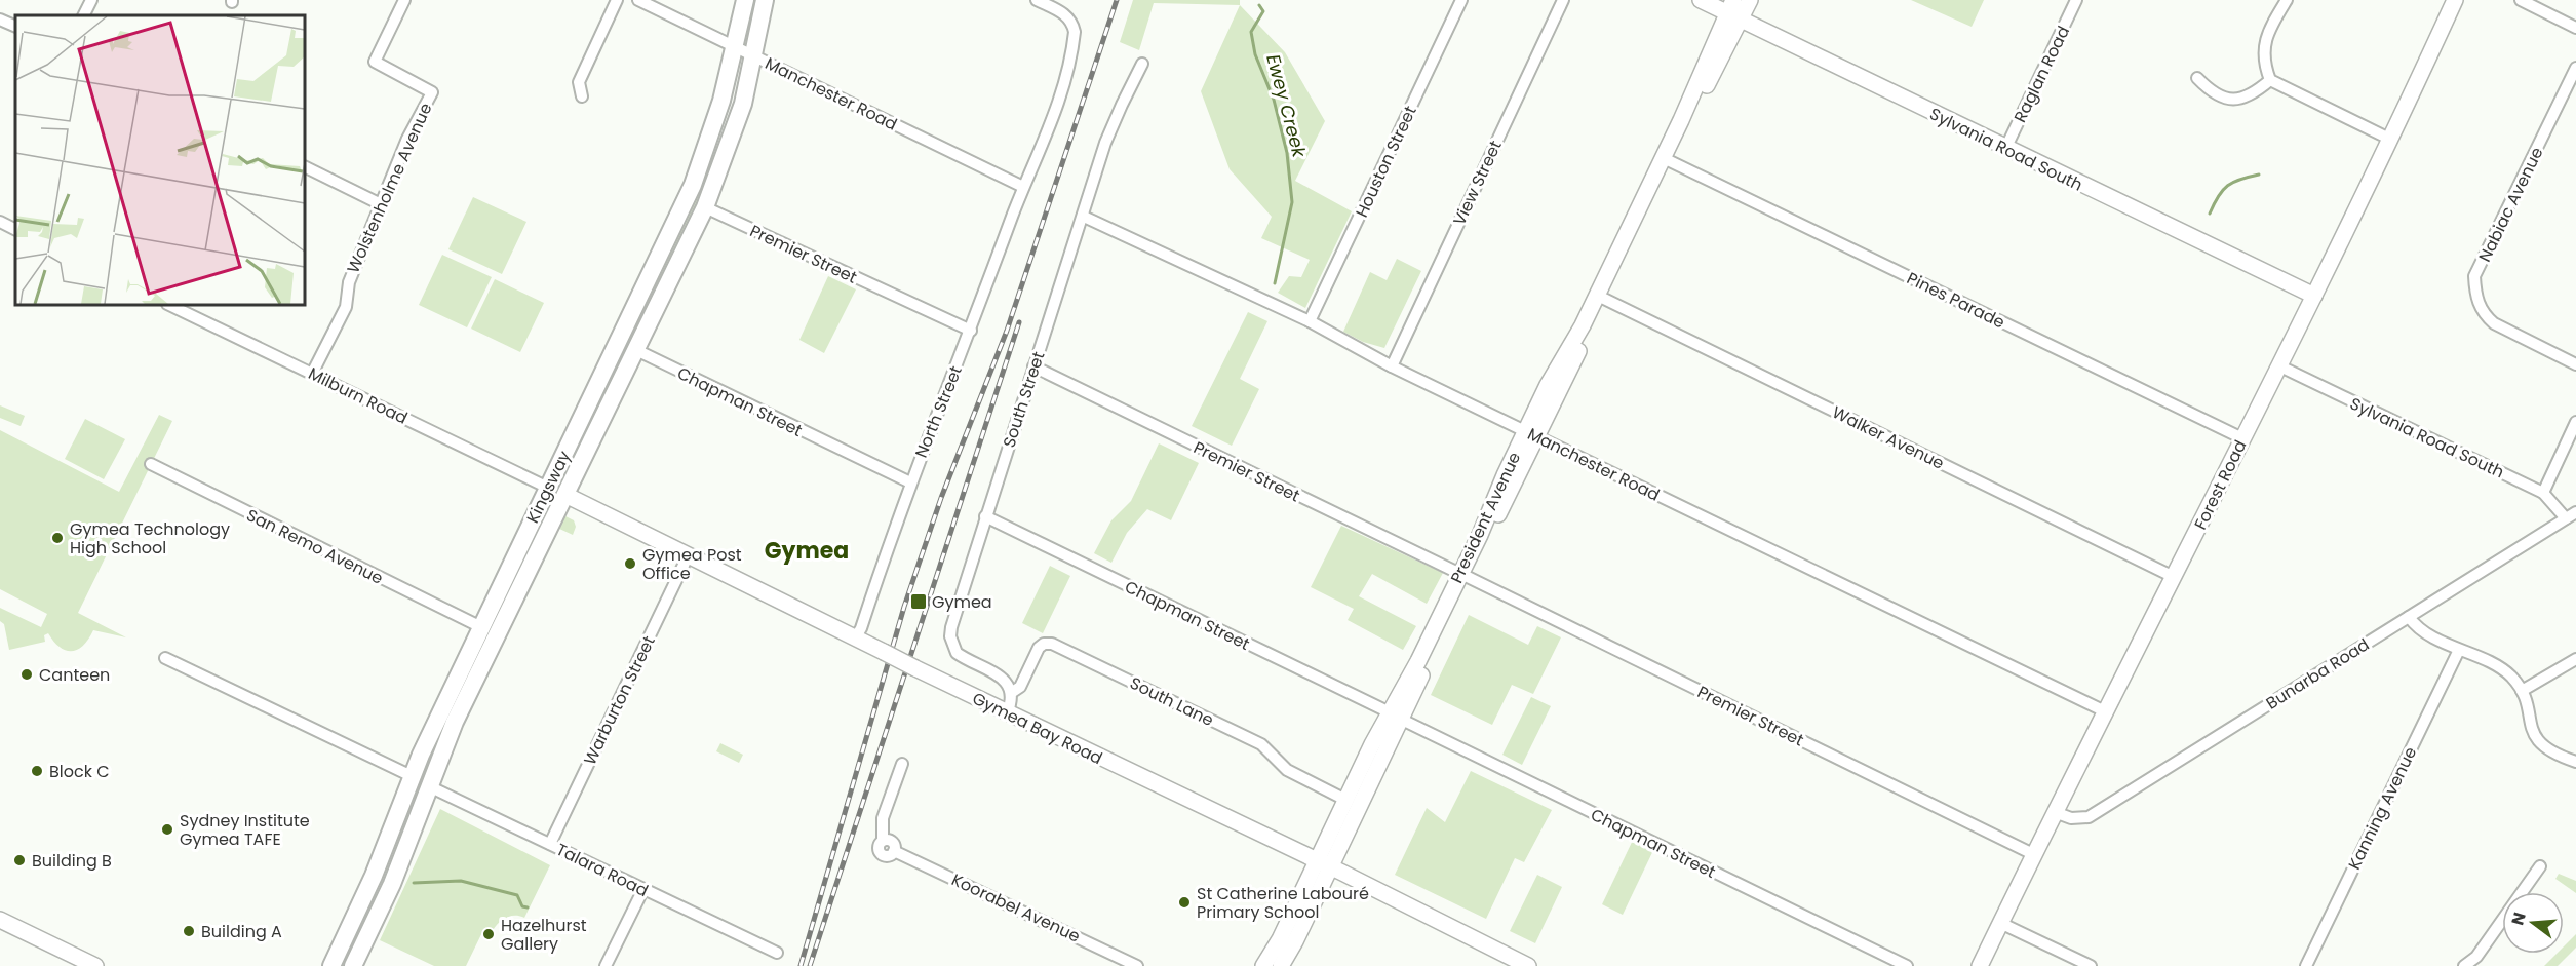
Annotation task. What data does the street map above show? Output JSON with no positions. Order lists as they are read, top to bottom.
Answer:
{
  "streets": {
    "main road": ["Kingsway", "Gymea Bay Road"],
    "street": [
      "Raglan Road",
      "Manchester Road",
      "Sylvania Road South",
      "Houston Street",
      "View Street",
      "Wolstenholme Avenue",
      "Nabiac Avenue",
      "Premier Street",
      "Pines Parade",
      "Milburn Road",
      "South Street",
      "Chapman Street",
      "North Street",
      "Walker Avenue",
      "Forest Road",
      "President Avenue",
      "San Remo Avenue",
      "Bunarba Road",
      "Warburton Street",
      "South Lane",
      "Kanning Avenue",
      "Talara Road",
      "Koorabel Avenue"
    ]
  },
  "crossings": [
    ["Raglan Road", "Sylvania Road South"],
    ["Manchester Road", "Houston Street"],
    ["Manchester Road", "View Street"],
    ["Manchester Road", "South Street"],
    ["Manchester Road", "North Street"],
    ["Manchester Road", "Forest Road"],
    ["Manchester Road", "Kingsway"],
    ["Manchester Road", "President Avenue"],
    ["Sylvania Road South", "Forest Road"],
    ["Sylvania Road South", "President Avenue"],
    ["Sylvania Road South", "Bunarba Road"],
    ["Wolstenholme Avenue", "Milburn Road"],
    ["Premier Street", "South Street"],
    ["Premier Street", "North Street"],
    ["Premier Street", "Forest Road"],
    ["Premier Street", "Kingsway"],
    ["Premier Street", "President Avenue"],
    ["Pines Parade", "Forest Road"],
    ["Pines Parade", "President Avenue"],
    ["Milburn Road", "Kingsway"],
    ["Milburn Road", "Gymea Bay Road"],
    ["South Street", "Chapman Street"],
    ["South Street", "South Lane"],
    ["Chapman Street", "North Street"],
    ["Chapman Street", "Kingsway"],
    ["Chapman Street", "President Avenue"],
    ["North Street", "Gymea Bay Road"],
    ["Walker Avenue", "Forest Road"],
    ["Walker Avenue", "President Avenue"],
    ["Forest Road", "Bunarba Road"],
    ["Kingsway", "San Remo Avenue"],
    ["Kingsway", "Gymea Bay Road"],
    ["Kingsway", "Talara Road"],
    ["President Avenue", "South Lane"],
    ["President Avenue", "Gymea Bay Road"],
    ["Warburton Street", "Gymea Bay Road"],
    ["Warburton Street", "Talara Road"]
  ],
  "districts": ["Gymea"],
  "water": ["Ewey Creek"],
  "places": {
    "other": [
      "Gymea Technology High School",
      "Gymea Post Office",
      "Canteen",
      "Block C",
      "Sydney Institute Gymea TAFE",
      "Building B",
      "St Catherine Labouré Primary School",
      "Building A",
      "Hazelhurst Gallery"
    ],
    "transit": ["Gymea"]
  },
  "north": "left"
}
